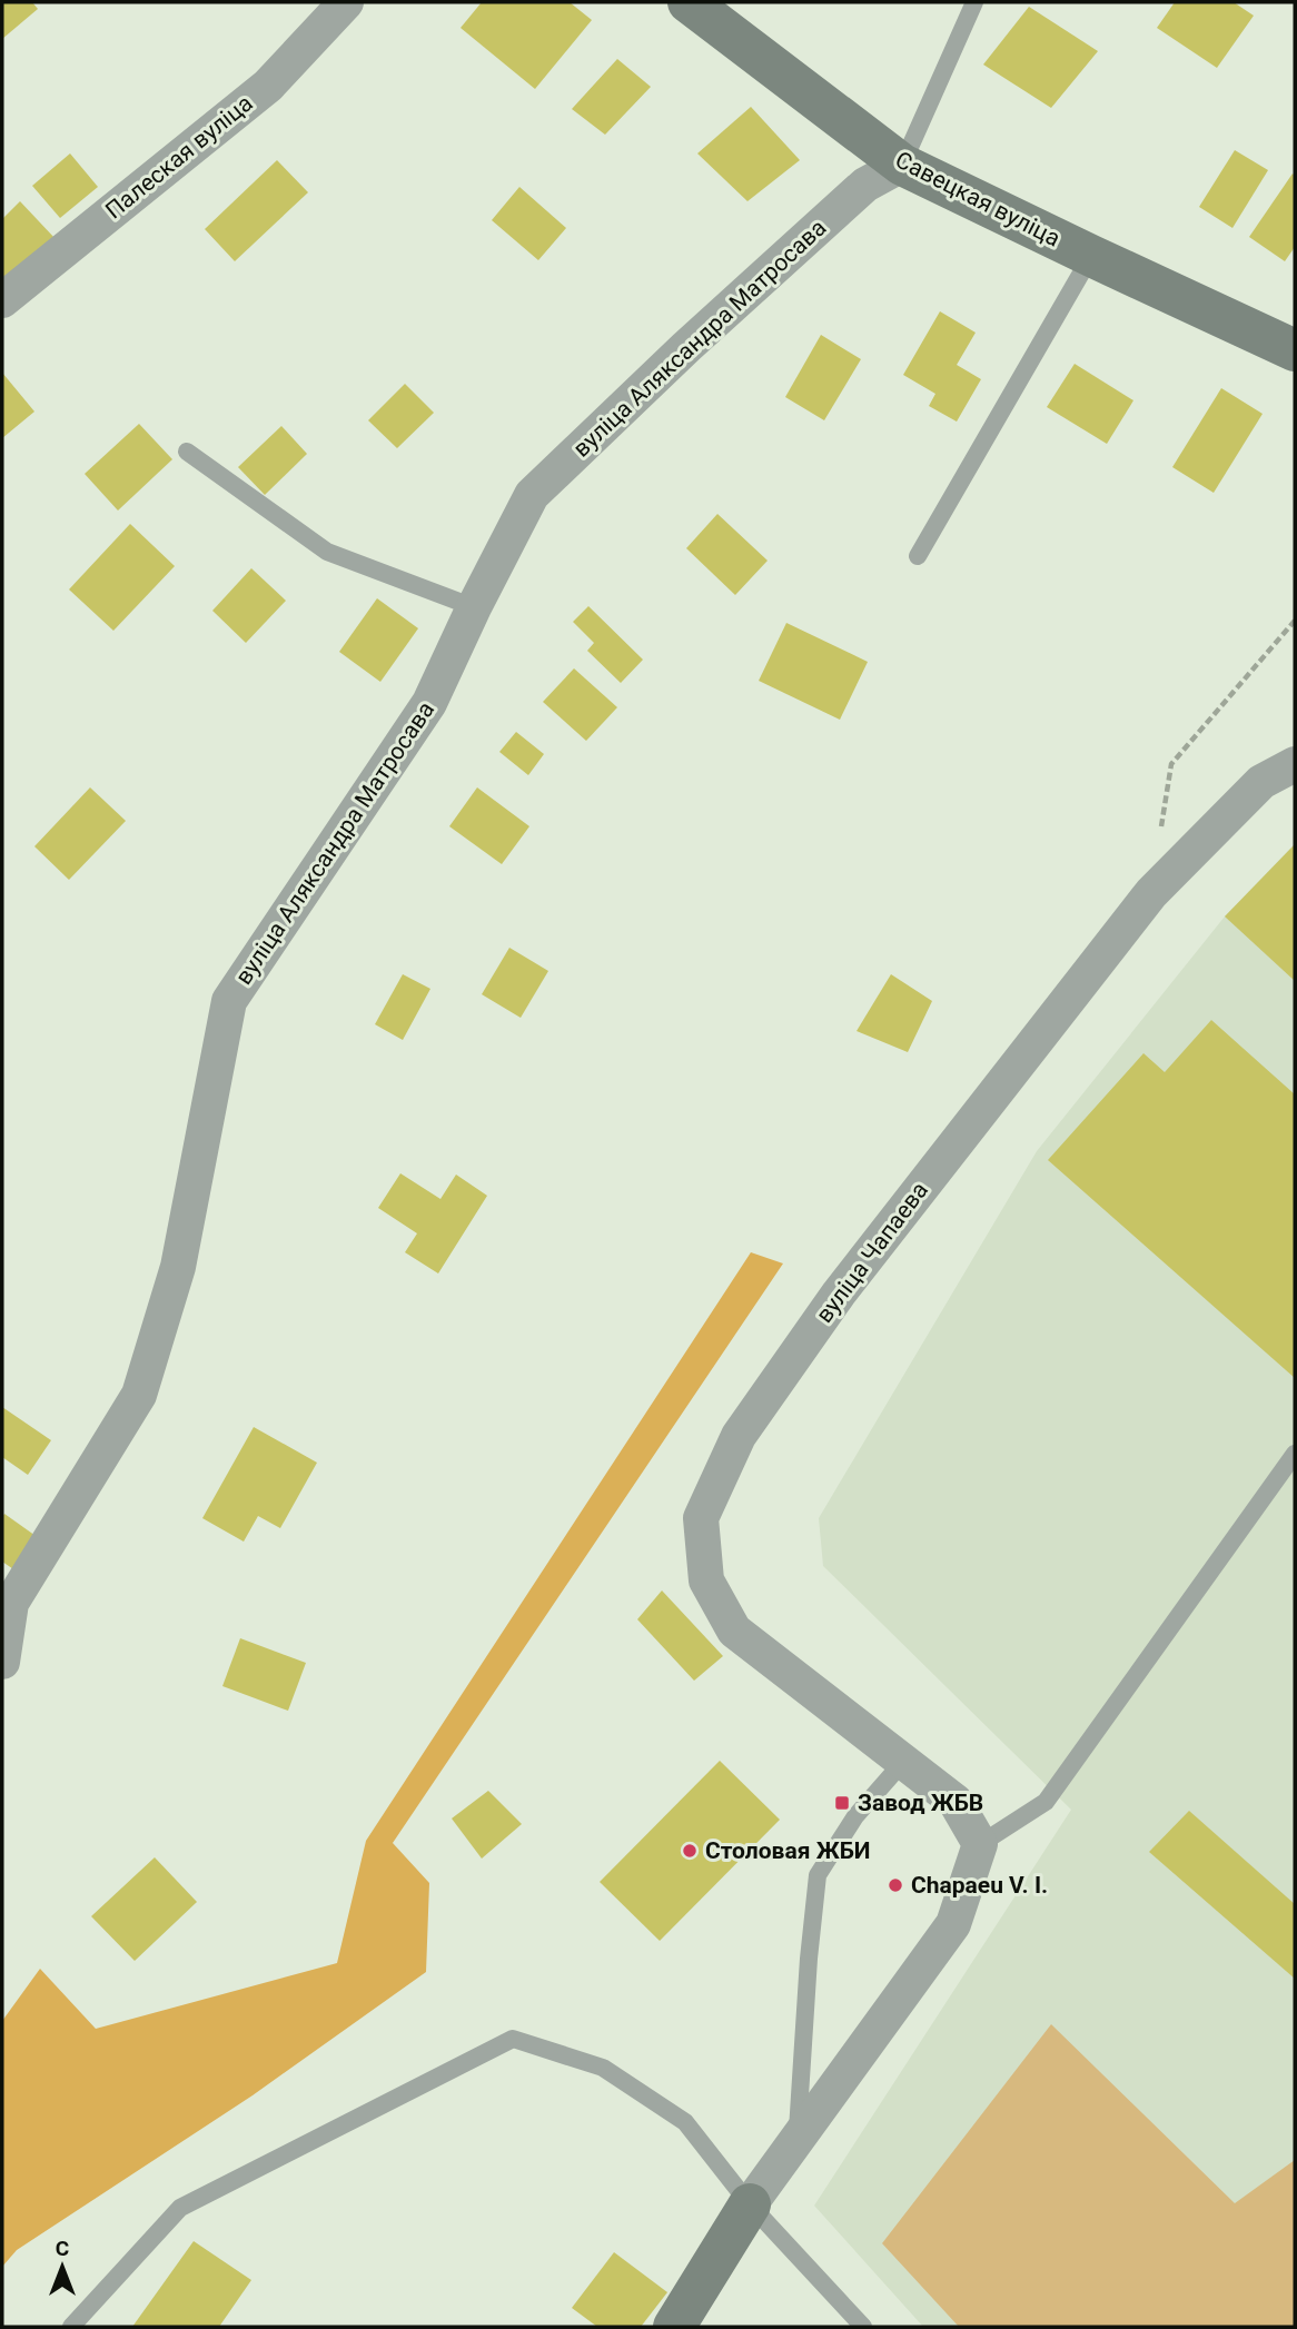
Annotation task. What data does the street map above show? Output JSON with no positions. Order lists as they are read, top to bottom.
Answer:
{
  "streets": {
    "street": [
      "Палеская вуліца",
      "Савецкая вуліца",
      "вуліца Аляксандра Матросава",
      "вуліца Чапаева"
    ]
  },
  "crossings": [
    ["Савецкая вуліца", "вуліца Аляксандра Матросава"]
  ],
  "places": {
    "transit": ["Завод ЖБВ"],
    "other": ["Столовая ЖБИ", "Chapaeu V. I."]
  },
  "north": "top"
}
